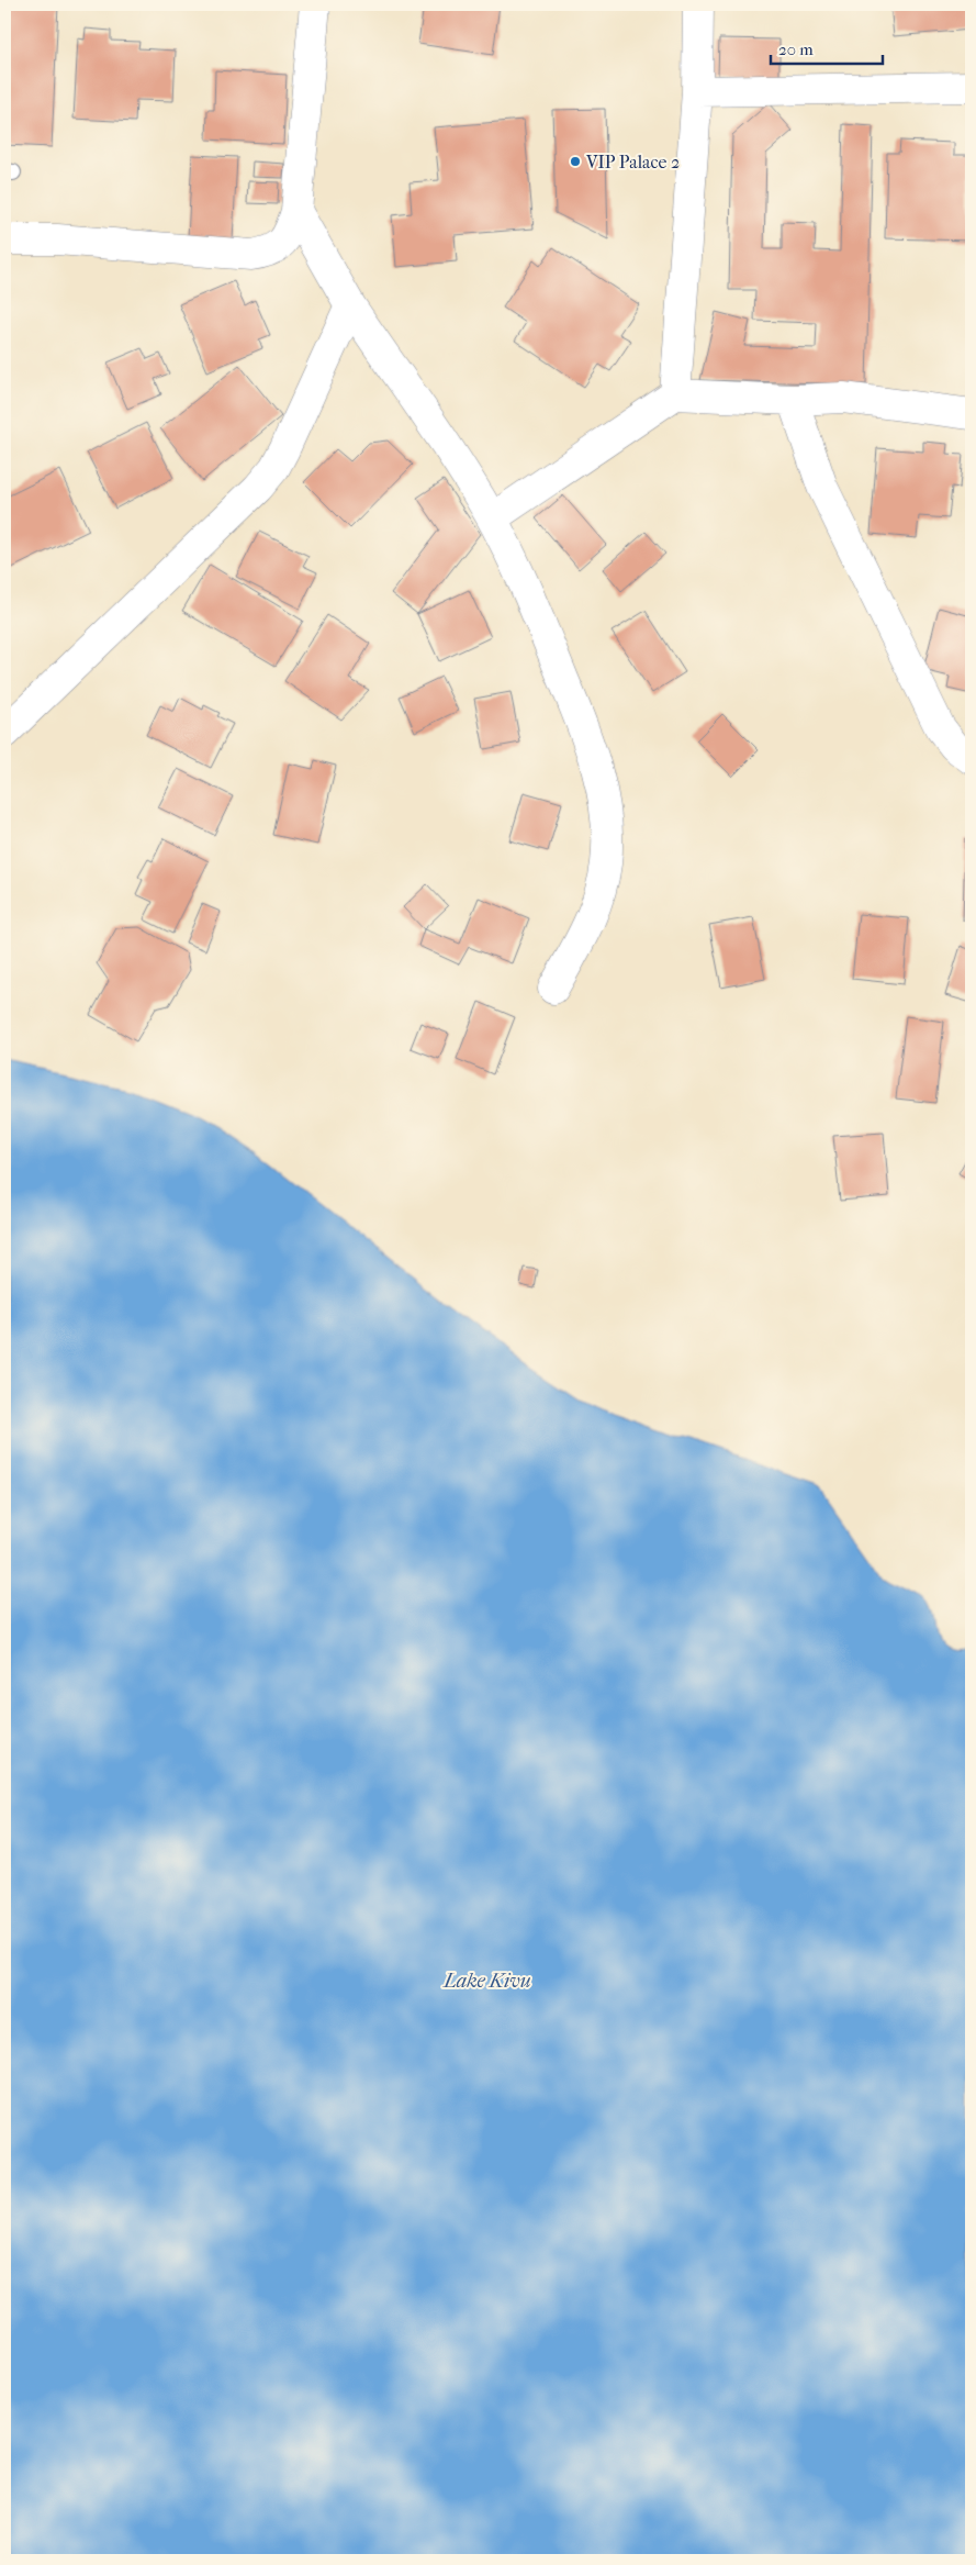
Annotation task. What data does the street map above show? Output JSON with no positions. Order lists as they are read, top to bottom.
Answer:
{
  "water": ["Lake Kivu"],
  "places": ["VIP Palace 2"],
  "scale_bar": "20 m"
}
